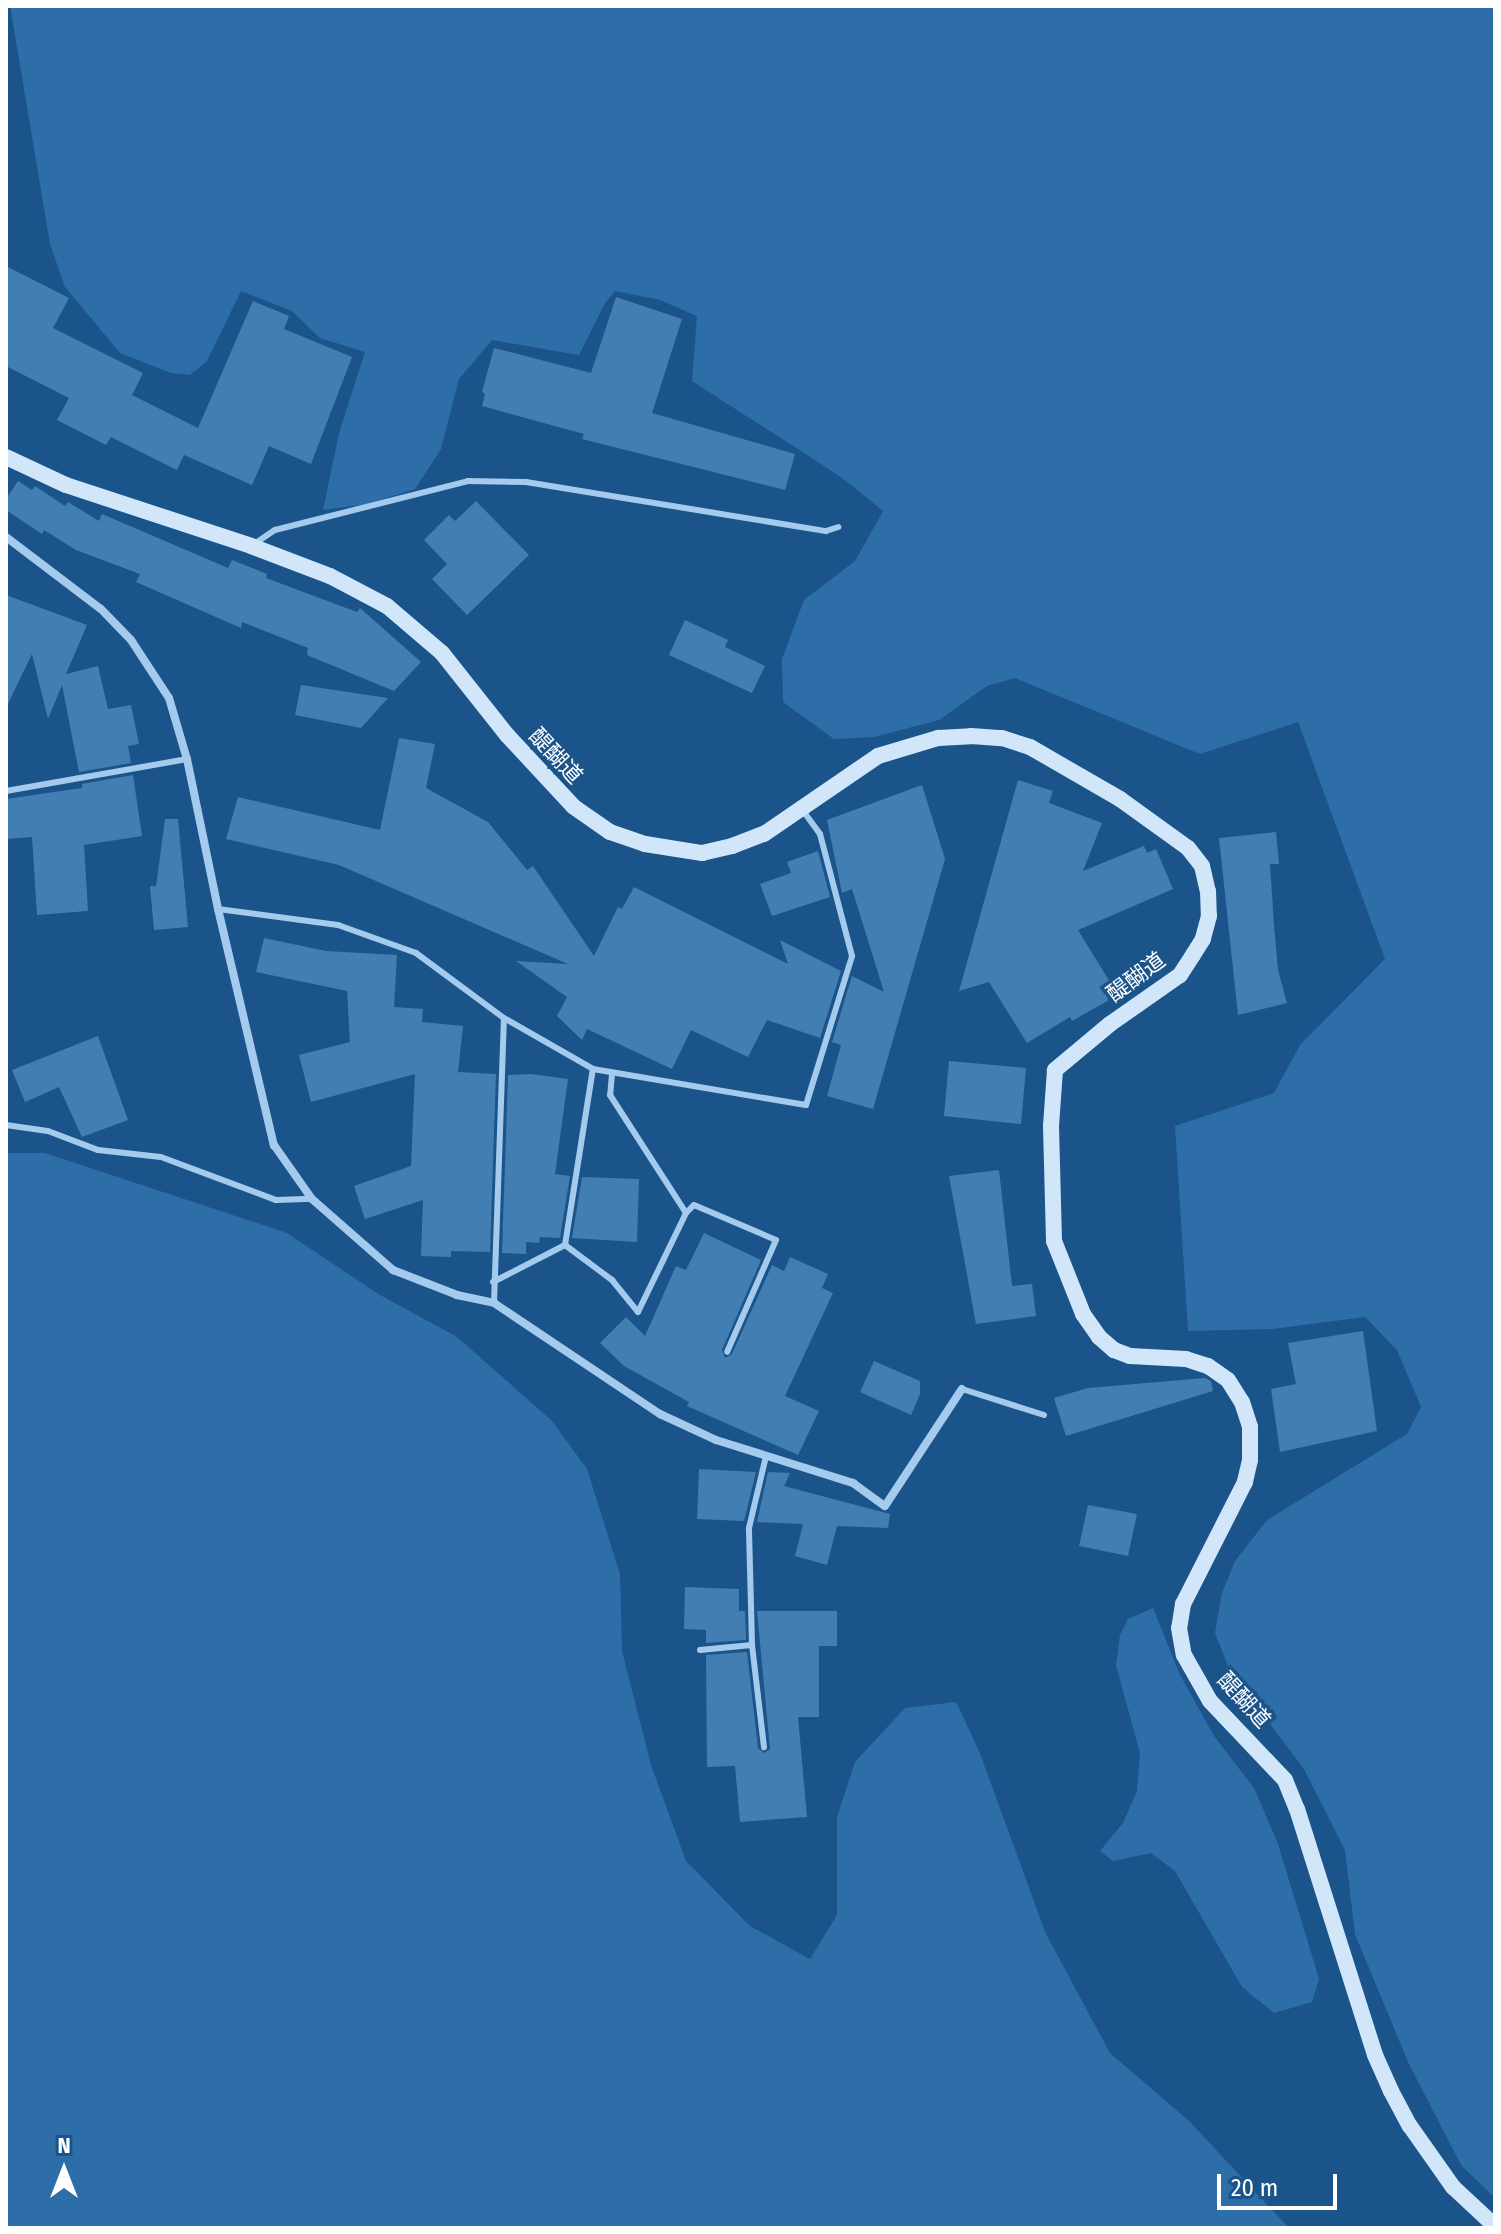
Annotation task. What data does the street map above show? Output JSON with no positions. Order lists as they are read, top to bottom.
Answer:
{
  "streets": {
    "main road": ["醍醐道"]
  },
  "scale_bar": "20 m",
  "north": "top"
}
